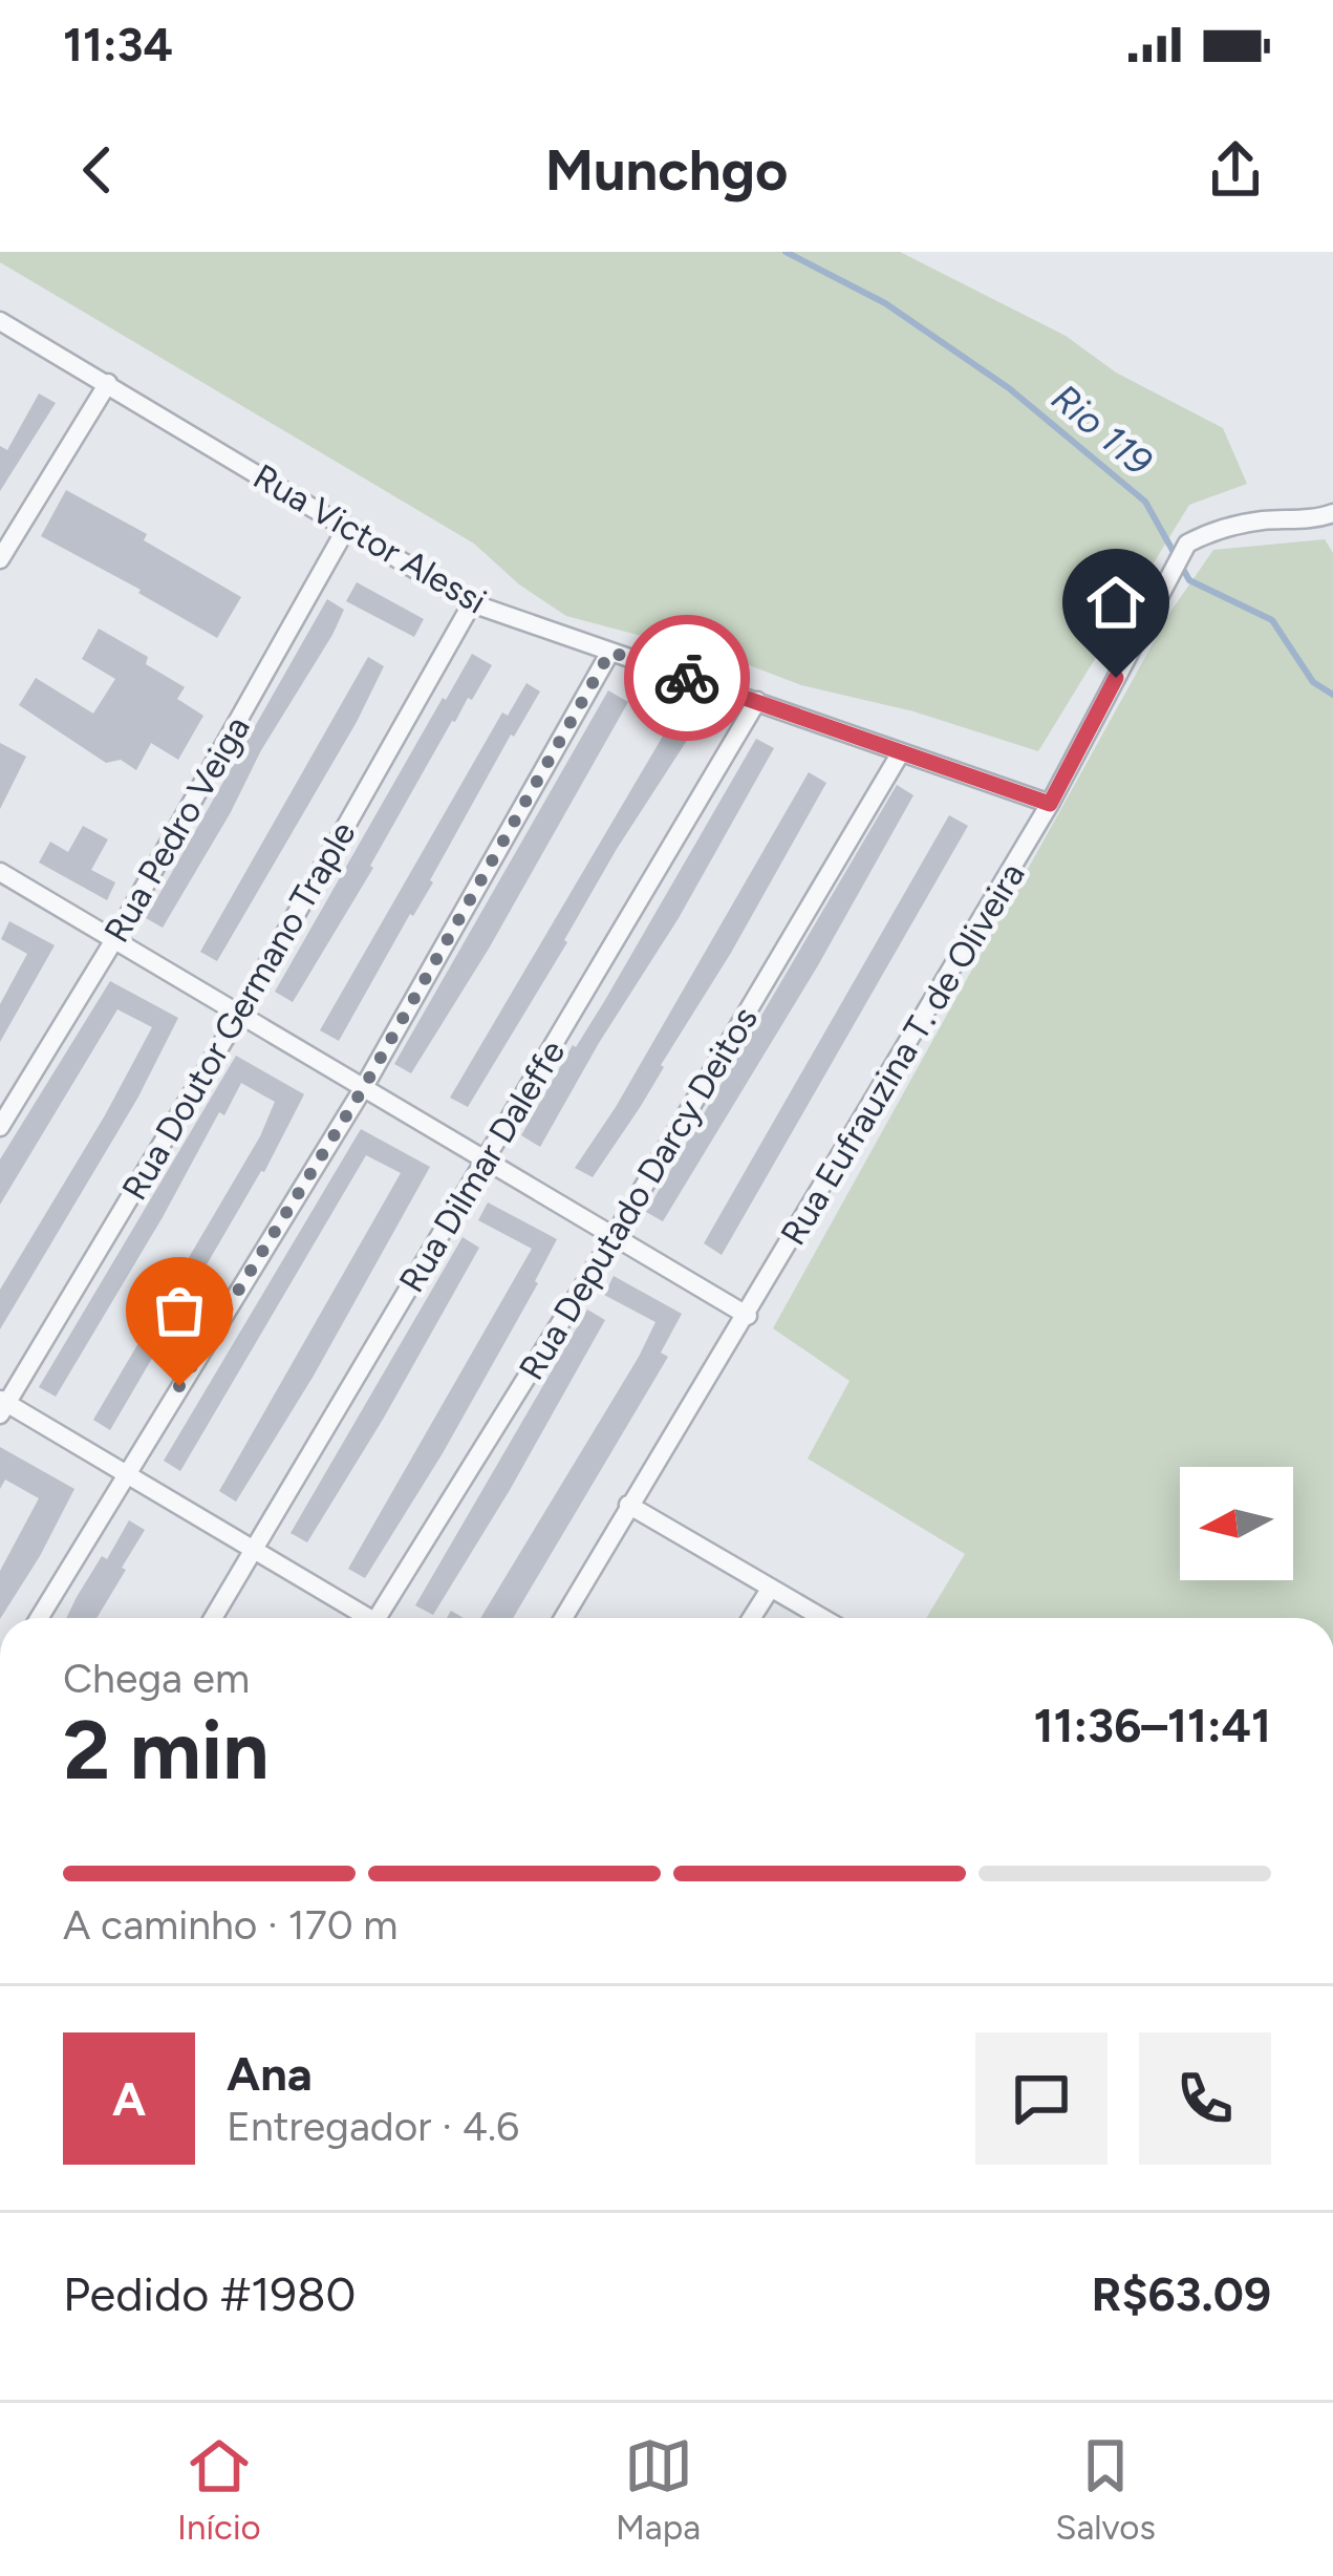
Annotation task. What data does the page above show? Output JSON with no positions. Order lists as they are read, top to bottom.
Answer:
{
  "streets": {
    "street": [
      "Rua Victor Alessi",
      "Rua Pedro Veiga",
      "Rua Doutor Germano Traple",
      "Rua Eufrauzina T. de Oliveira",
      "Rua Dilmar Daleffe",
      "Rua Deputado Darcy Deitos"
    ]
  },
  "crossings": [
    ["Rua Victor Alessi", "Rua Pedro Veiga"],
    ["Rua Victor Alessi", "Rua Doutor Germano Traple"],
    ["Rua Victor Alessi", "Rua Eufrauzina T. de Oliveira"],
    ["Rua Victor Alessi", "Rua Dilmar Daleffe"],
    ["Rua Victor Alessi", "Rua Deputado Darcy Deitos"]
  ],
  "water": ["Rio 119"],
  "north": "left",
  "page": {
    "status": "11:34",
    "header": "Munchgo",
    "heading": ["2 min", "Chega em", "11:36–11:41"],
    "panel": [
      "Ana",
      "Entregador · 4.6",
      "Pedido #1980",
      "R$63.09"
    ],
    "bar": "A caminho · 170 m",
    "round": "A",
    "tabs": ["Início", "Mapa", "Salvos"]
  }
}
